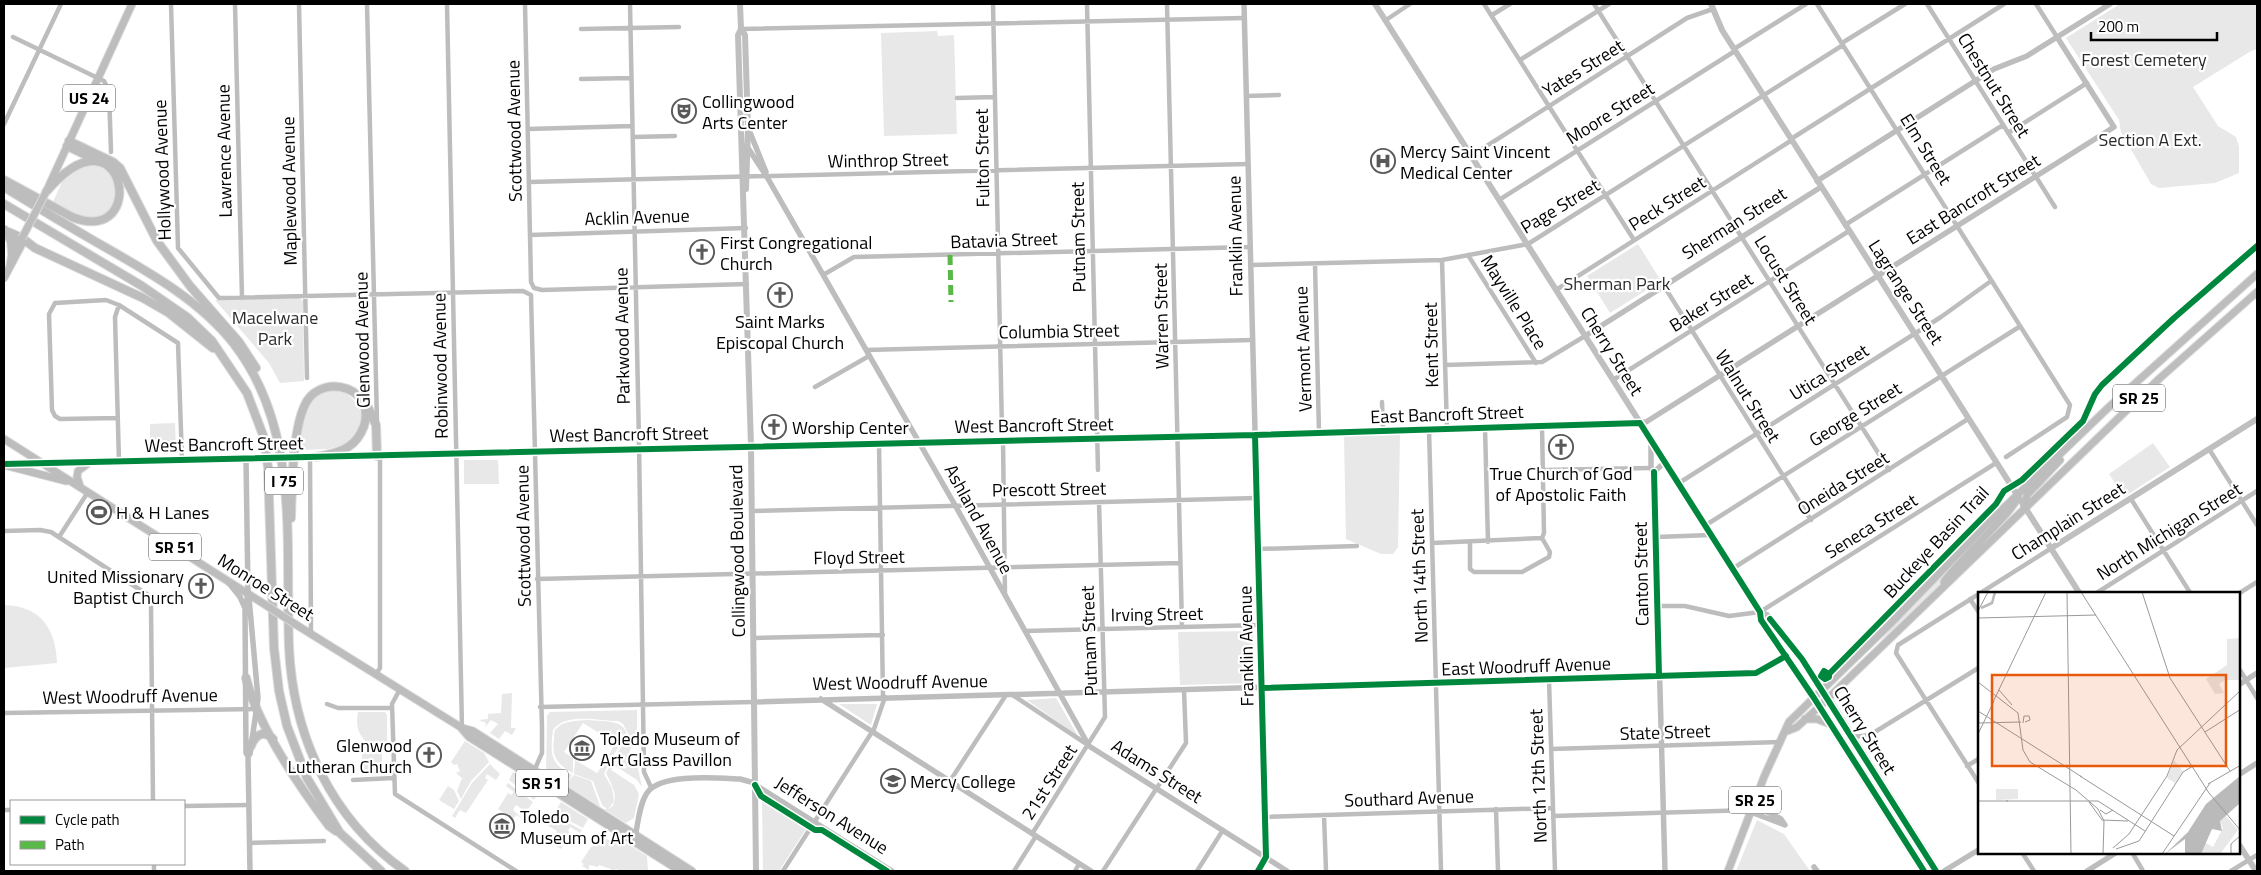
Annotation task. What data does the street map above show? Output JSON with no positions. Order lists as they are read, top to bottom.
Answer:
{
  "streets": {
    "highway": ["I 75"],
    "main road": [
      "US 24",
      "Lagrange Street",
      "Cherry Street",
      "SR 25",
      "West Bancroft Street",
      "Champlain Street",
      "SR 51",
      "Collingwood Boulevard",
      "Monroe Street"
    ],
    "street": [
      "Yates Street",
      "Chestnut Street",
      "Moore Street",
      "Scottwood Avenue",
      "Elm Street",
      "Lawrence Avenue",
      "Fulton Street",
      "Winthrop Street",
      "Hollywood Avenue",
      "Maplewood Avenue",
      "East Bancroft Street",
      "Peck Street",
      "Page Street",
      "Acklin Avenue",
      "Sherman Street",
      "Franklin Avenue",
      "Putnam Street",
      "Batavia Street",
      "Locust Street",
      "Mayville Place",
      "Baker Street",
      "Warren Street",
      "Columbia Street",
      "Parkwood Avenue",
      "Glenwood Avenue",
      "Kent Street",
      "Vermont Avenue",
      "Robinwood Avenue",
      "Utica Street",
      "Walnut Street",
      "George Street",
      "Oneida Street",
      "Prescott Street",
      "Ashland Avenue",
      "Seneca Street",
      "North Michigan Street",
      "Floyd Street",
      "Canton Street",
      "North 14th Street",
      "Irving Street",
      "East Woodruff Avenue",
      "West Woodruff Avenue",
      "State Street",
      "Adams Street",
      "North 12th Street",
      "21st Street",
      "Southard Avenue",
      "Jefferson Avenue"
    ],
    "cycle path": ["Buckeye Basin Trail"]
  },
  "crossings": [
    ["Yates Street", "Locust Street"],
    ["Yates Street", "Lagrange Street"],
    ["Yates Street", "Cherry Street"],
    ["Chestnut Street", "East Bancroft Street"],
    ["Chestnut Street", "Peck Street"],
    ["Chestnut Street", "Sherman Street"],
    ["Moore Street", "Locust Street"],
    ["Moore Street", "Lagrange Street"],
    ["Moore Street", "Cherry Street"],
    ["Scottwood Avenue", "Winthrop Street"],
    ["Scottwood Avenue", "Acklin Avenue"],
    ["Scottwood Avenue", "Parkwood Avenue"],
    ["Scottwood Avenue", "Robinwood Avenue"],
    ["Scottwood Avenue", "West Bancroft Street"],
    ["Scottwood Avenue", "Floyd Street"],
    ["Scottwood Avenue", "Monroe Street"],
    ["Scottwood Avenue", "West Woodruff Avenue"],
    ["Elm Street", "East Bancroft Street"],
    ["Elm Street", "Peck Street"],
    ["Elm Street", "Page Street"],
    ["Elm Street", "Sherman Street"],
    ["Elm Street", "Utica Street"],
    ["Elm Street", "George Street"],
    ["Lawrence Avenue", "Hollywood Avenue"],
    ["Fulton Street", "Winthrop Street"],
    ["Fulton Street", "Batavia Street"],
    ["Fulton Street", "Columbia Street"],
    ["Winthrop Street", "Franklin Avenue"],
    ["Winthrop Street", "Putnam Street"],
    ["Winthrop Street", "Warren Street"],
    ["Winthrop Street", "Parkwood Avenue"],
    ["Winthrop Street", "Ashland Avenue"],
    ["Winthrop Street", "Collingwood Boulevard"],
    ["East Bancroft Street", "Franklin Avenue"],
    ["East Bancroft Street", "Locust Street"],
    ["East Bancroft Street", "Lagrange Street"],
    ["East Bancroft Street", "Kent Street"],
    ["East Bancroft Street", "Vermont Avenue"],
    ["East Bancroft Street", "Cherry Street"],
    ["East Bancroft Street", "Walnut Street"],
    ["East Bancroft Street", "West Bancroft Street"],
    ["East Bancroft Street", "North 14th Street"],
    ["Peck Street", "Locust Street"],
    ["Peck Street", "Lagrange Street"],
    ["Peck Street", "Cherry Street"],
    ["Page Street", "Franklin Avenue"],
    ["Page Street", "Locust Street"],
    ["Page Street", "Lagrange Street"],
    ["Page Street", "Mayville Place"],
    ["Page Street", "Kent Street"],
    ["Page Street", "Vermont Avenue"],
    ["Page Street", "Cherry Street"],
    ["Acklin Avenue", "Parkwood Avenue"],
    ["Acklin Avenue", "Collingwood Boulevard"],
    ["Sherman Street", "Locust Street"],
    ["Sherman Street", "Lagrange Street"],
    ["Sherman Street", "Mayville Place"],
    ["Sherman Street", "Kent Street"],
    ["Sherman Street", "Cherry Street"],
    ["Sherman Street", "Walnut Street"],
    ["Franklin Avenue", "Batavia Street"],
    ["Franklin Avenue", "Columbia Street"],
    ["Franklin Avenue", "West Bancroft Street"],
    ["Franklin Avenue", "Prescott Street"],
    ["Franklin Avenue", "Irving Street"],
    ["Franklin Avenue", "East Woodruff Avenue"],
    ["Franklin Avenue", "West Woodruff Avenue"],
    ["Franklin Avenue", "Adams Street"],
    ["Franklin Avenue", "Southard Avenue"],
    ["Putnam Street", "Batavia Street"],
    ["Putnam Street", "Columbia Street"],
    ["Putnam Street", "West Bancroft Street"],
    ["Putnam Street", "Prescott Street"],
    ["Putnam Street", "Ashland Avenue"],
    ["Putnam Street", "Floyd Street"],
    ["Putnam Street", "Irving Street"],
    ["Putnam Street", "West Woodruff Avenue"],
    ["Putnam Street", "Adams Street"],
    ["Putnam Street", "21st Street"],
    ["Batavia Street", "Warren Street"],
    ["Batavia Street", "Ashland Avenue"],
    ["Locust Street", "Baker Street"],
    ["Locust Street", "Utica Street"],
    ["Locust Street", "George Street"],
    ["Locust Street", "Oneida Street"],
    ["Lagrange Street", "Baker Street"],
    ["Lagrange Street", "Utica Street"],
    ["Lagrange Street", "SR 25"],
    ["Lagrange Street", "George Street"],
    ["Lagrange Street", "Oneida Street"],
    ["Lagrange Street", "Champlain Street"],
    ["Lagrange Street", "Seneca Street"],
    ["Baker Street", "Cherry Street"],
    ["Baker Street", "Walnut Street"],
    ["Warren Street", "Columbia Street"],
    ["Warren Street", "West Bancroft Street"],
    ["Warren Street", "Prescott Street"],
    ["Warren Street", "Floyd Street"],
    ["Warren Street", "Irving Street"],
    ["Columbia Street", "Ashland Avenue"],
    ["Parkwood Avenue", "West Bancroft Street"],
    ["Parkwood Avenue", "Floyd Street"],
    ["Parkwood Avenue", "West Woodruff Avenue"],
    ["Parkwood Avenue", "Jefferson Avenue"],
    ["Glenwood Avenue", "West Bancroft Street"],
    ["Glenwood Avenue", "Monroe Street"],
    ["Cherry Street", "Utica Street"],
    ["Cherry Street", "SR 25"],
    ["Cherry Street", "George Street"],
    ["Cherry Street", "Oneida Street"],
    ["Cherry Street", "Seneca Street"],
    ["Cherry Street", "Canton Street"],
    ["Cherry Street", "East Woodruff Avenue"],
    ["Robinwood Avenue", "West Bancroft Street"],
    ["Robinwood Avenue", "Monroe Street"],
    ["Utica Street", "Walnut Street"],
    ["Walnut Street", "George Street"],
    ["Walnut Street", "Oneida Street"],
    ["SR 25", "State Street"],
    ["West Bancroft Street", "Ashland Avenue"],
    ["West Bancroft Street", "Collingwood Boulevard"],
    ["West Bancroft Street", "Monroe Street"],
    ["Prescott Street", "Ashland Avenue"],
    ["Prescott Street", "Collingwood Boulevard"],
    ["Ashland Avenue", "Collingwood Boulevard"],
    ["Ashland Avenue", "Floyd Street"],
    ["Ashland Avenue", "Irving Street"],
    ["Ashland Avenue", "West Woodruff Avenue"],
    ["Ashland Avenue", "Adams Street"],
    ["Ashland Avenue", "21st Street"],
    ["Collingwood Boulevard", "Floyd Street"],
    ["Collingwood Boulevard", "West Woodruff Avenue"],
    ["Collingwood Boulevard", "Jefferson Avenue"],
    ["Canton Street", "East Woodruff Avenue"],
    ["Canton Street", "State Street"],
    ["North 14th Street", "East Woodruff Avenue"],
    ["North 14th Street", "Southard Avenue"],
    ["East Woodruff Avenue", "West Woodruff Avenue"],
    ["East Woodruff Avenue", "North 12th Street"],
    ["West Woodruff Avenue", "Adams Street"],
    ["State Street", "North 12th Street"],
    ["Adams Street", "21st Street"],
    ["North 12th Street", "Southard Avenue"]
  ],
  "parks": [
    "Forest Cemetery",
    "Section A Ext.",
    "Sherman Park",
    "Macelwane Park"
  ],
  "places": {
    "theatre": ["Collingwood Arts Center"],
    "hospital": ["Mercy Saint Vincent Medical Center"],
    "church": [
      "First Congregational Church",
      "Saint Marks Episcopal Church",
      "Worship Center",
      "True Church of God of Apostolic Faith",
      "United Missionary Baptist Church",
      "Glenwood Lutheran Church"
    ],
    "sports": ["H & H Lanes"],
    "museum": ["Toledo Museum of Art Glass Pavillon", "Toledo Museum of Art"],
    "school or university": ["Mercy College"]
  },
  "legend": ["Cycle path", "Path"],
  "scale_bar": "200 m"
}
